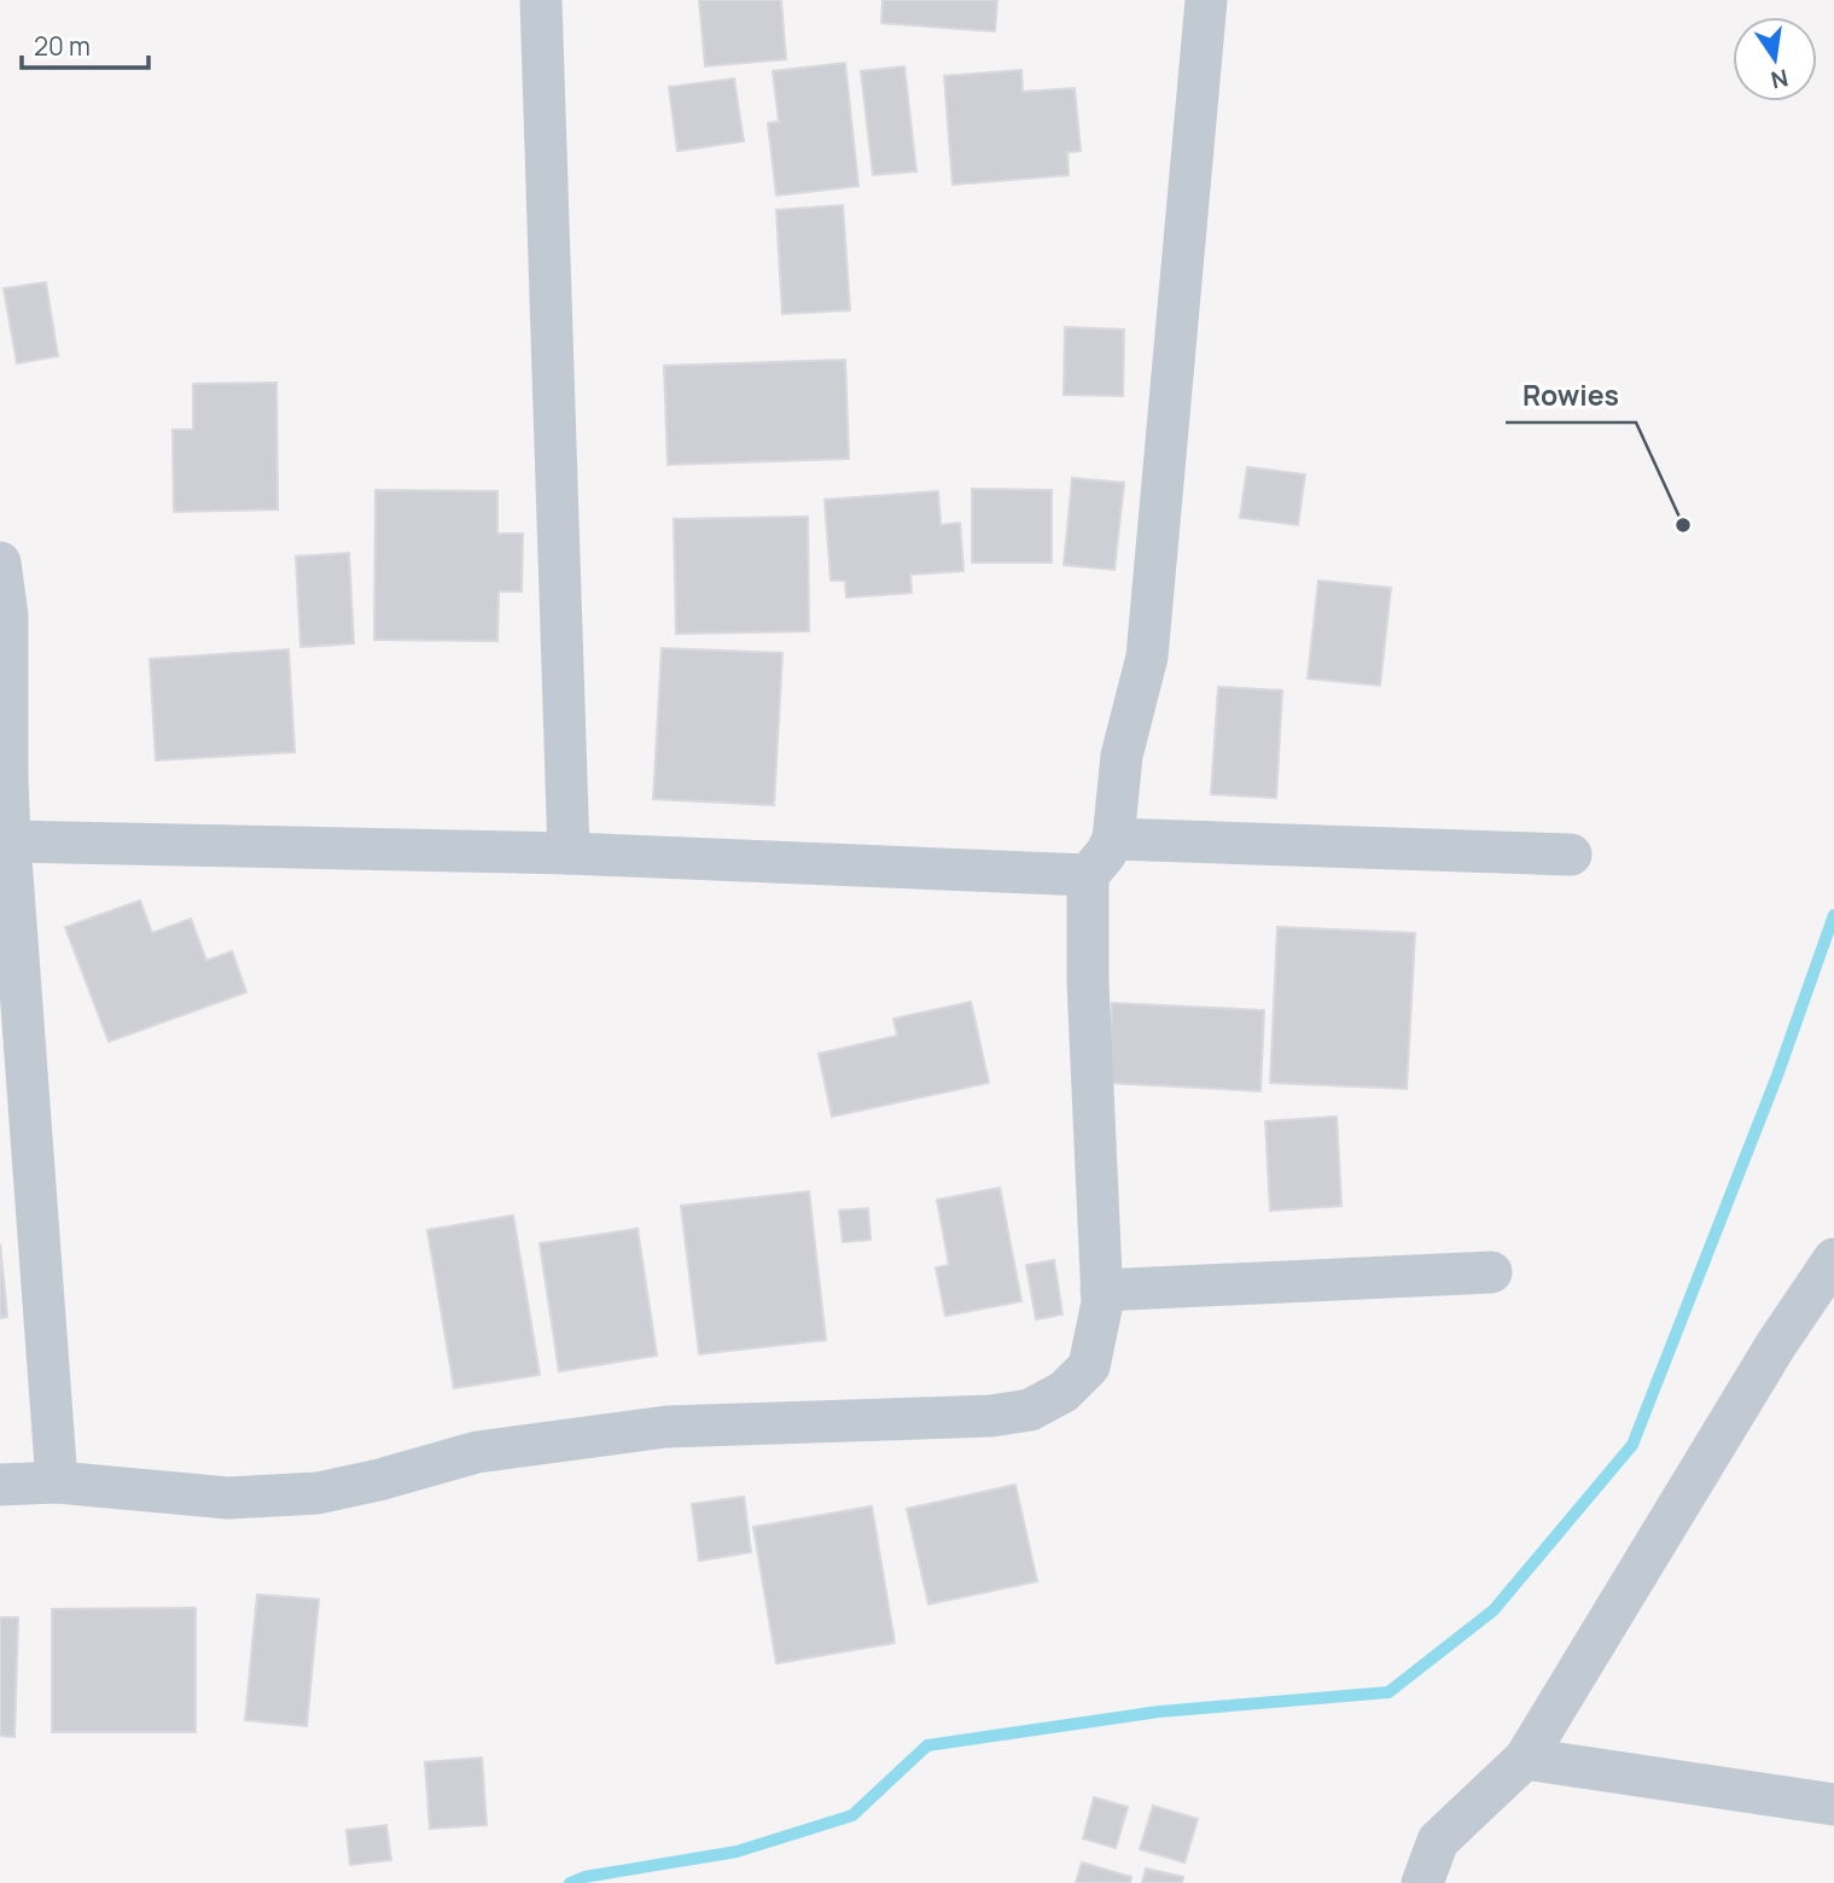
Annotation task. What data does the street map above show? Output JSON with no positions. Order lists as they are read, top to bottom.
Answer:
{
  "places": ["Rowies"],
  "scale_bar": "20 m",
  "north": "bottom"
}
